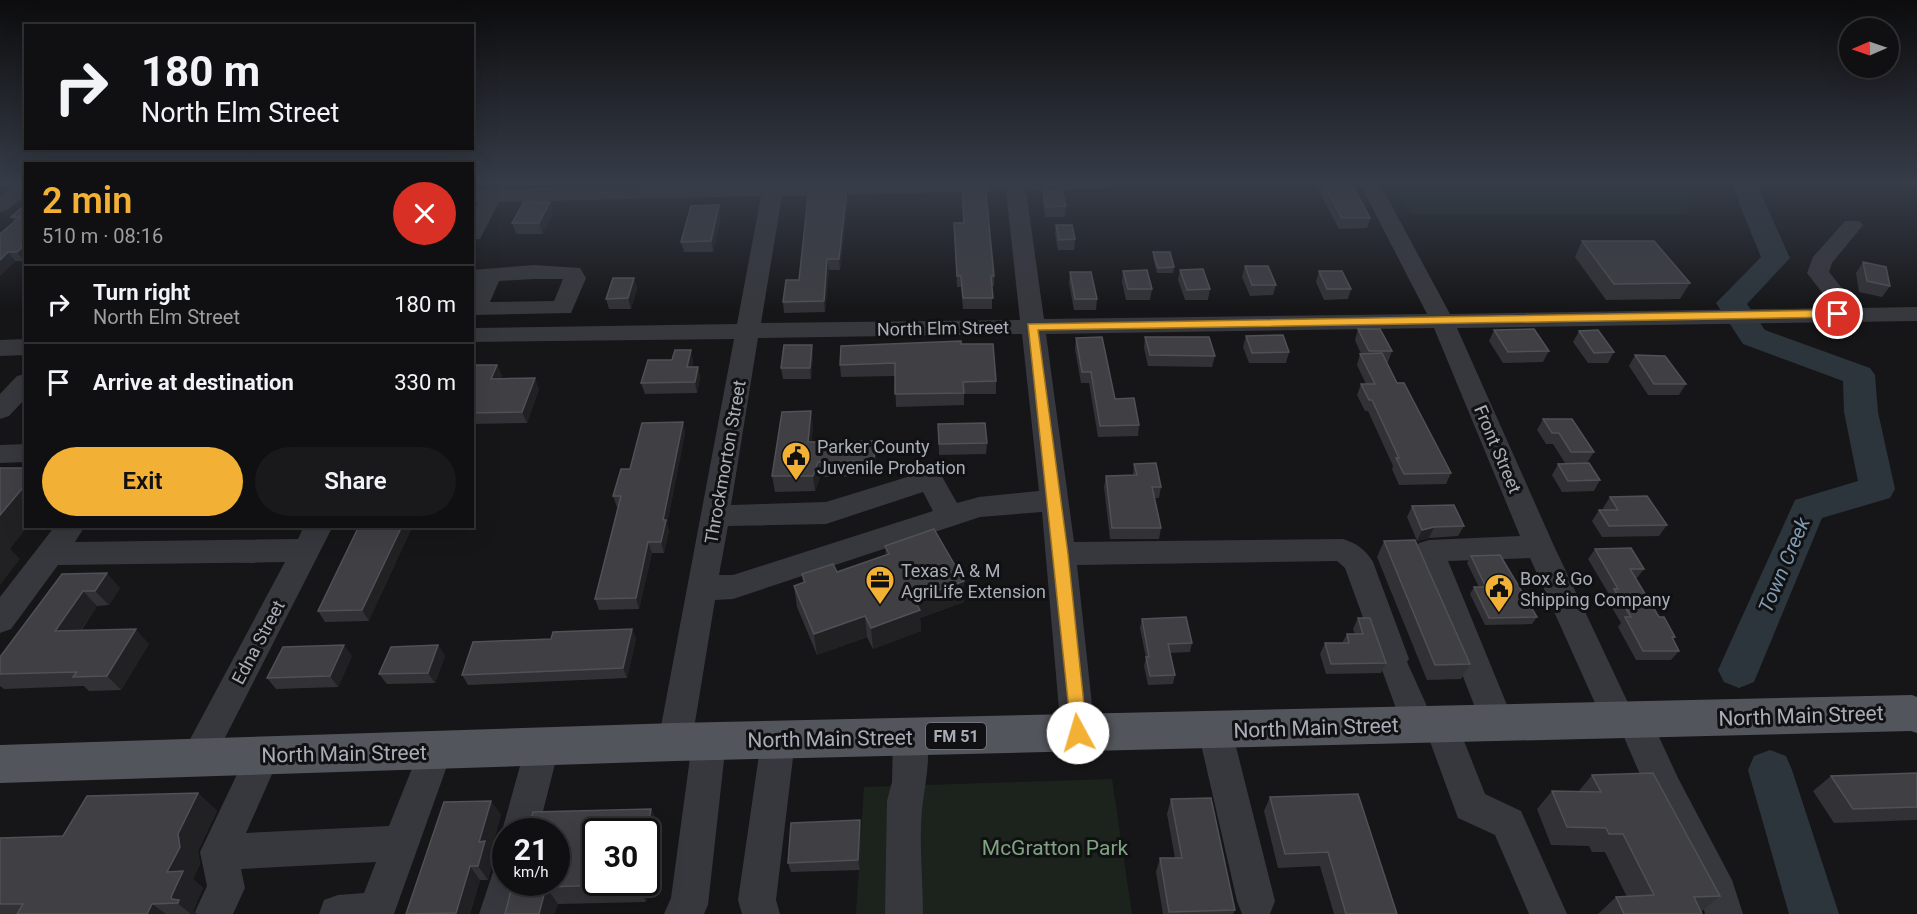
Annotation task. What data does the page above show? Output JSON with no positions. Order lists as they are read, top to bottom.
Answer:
{
  "streets": {
    "main road": ["North Main Street", "FM 51"],
    "street": [
      "North Elm Street",
      "Front Street",
      "Throckmorton Street",
      "Edna Street"
    ]
  },
  "crossings": [
    ["North Elm Street", "Front Street"],
    ["North Elm Street", "Throckmorton Street"],
    ["Front Street", "North Main Street"],
    ["Throckmorton Street", "North Main Street"],
    ["Edna Street", "North Main Street"]
  ],
  "water": ["Town Creek"],
  "parks": ["McGratton Park"],
  "places": {
    "public building": ["Parker County Juvenile Probation", "Box & Go Shipping Company"],
    "office": ["Texas A & M AgriLife Extension"]
  },
  "north": "left",
  "page": {
    "turn": ["180 m", "North Elm Street"],
    "heading": ["2 min", "510 m · 08:16"],
    "list": [
      {
        "name": "Turn right",
        "note": "North Elm Street",
        "value": "180 m"
      },
      {
        "name": "Arrive at destination",
        "value": "330 m"
      }
    ],
    "buttons": ["Exit", "Share"],
    "speed": "21 km/h",
    "limit": "30"
  }
}
